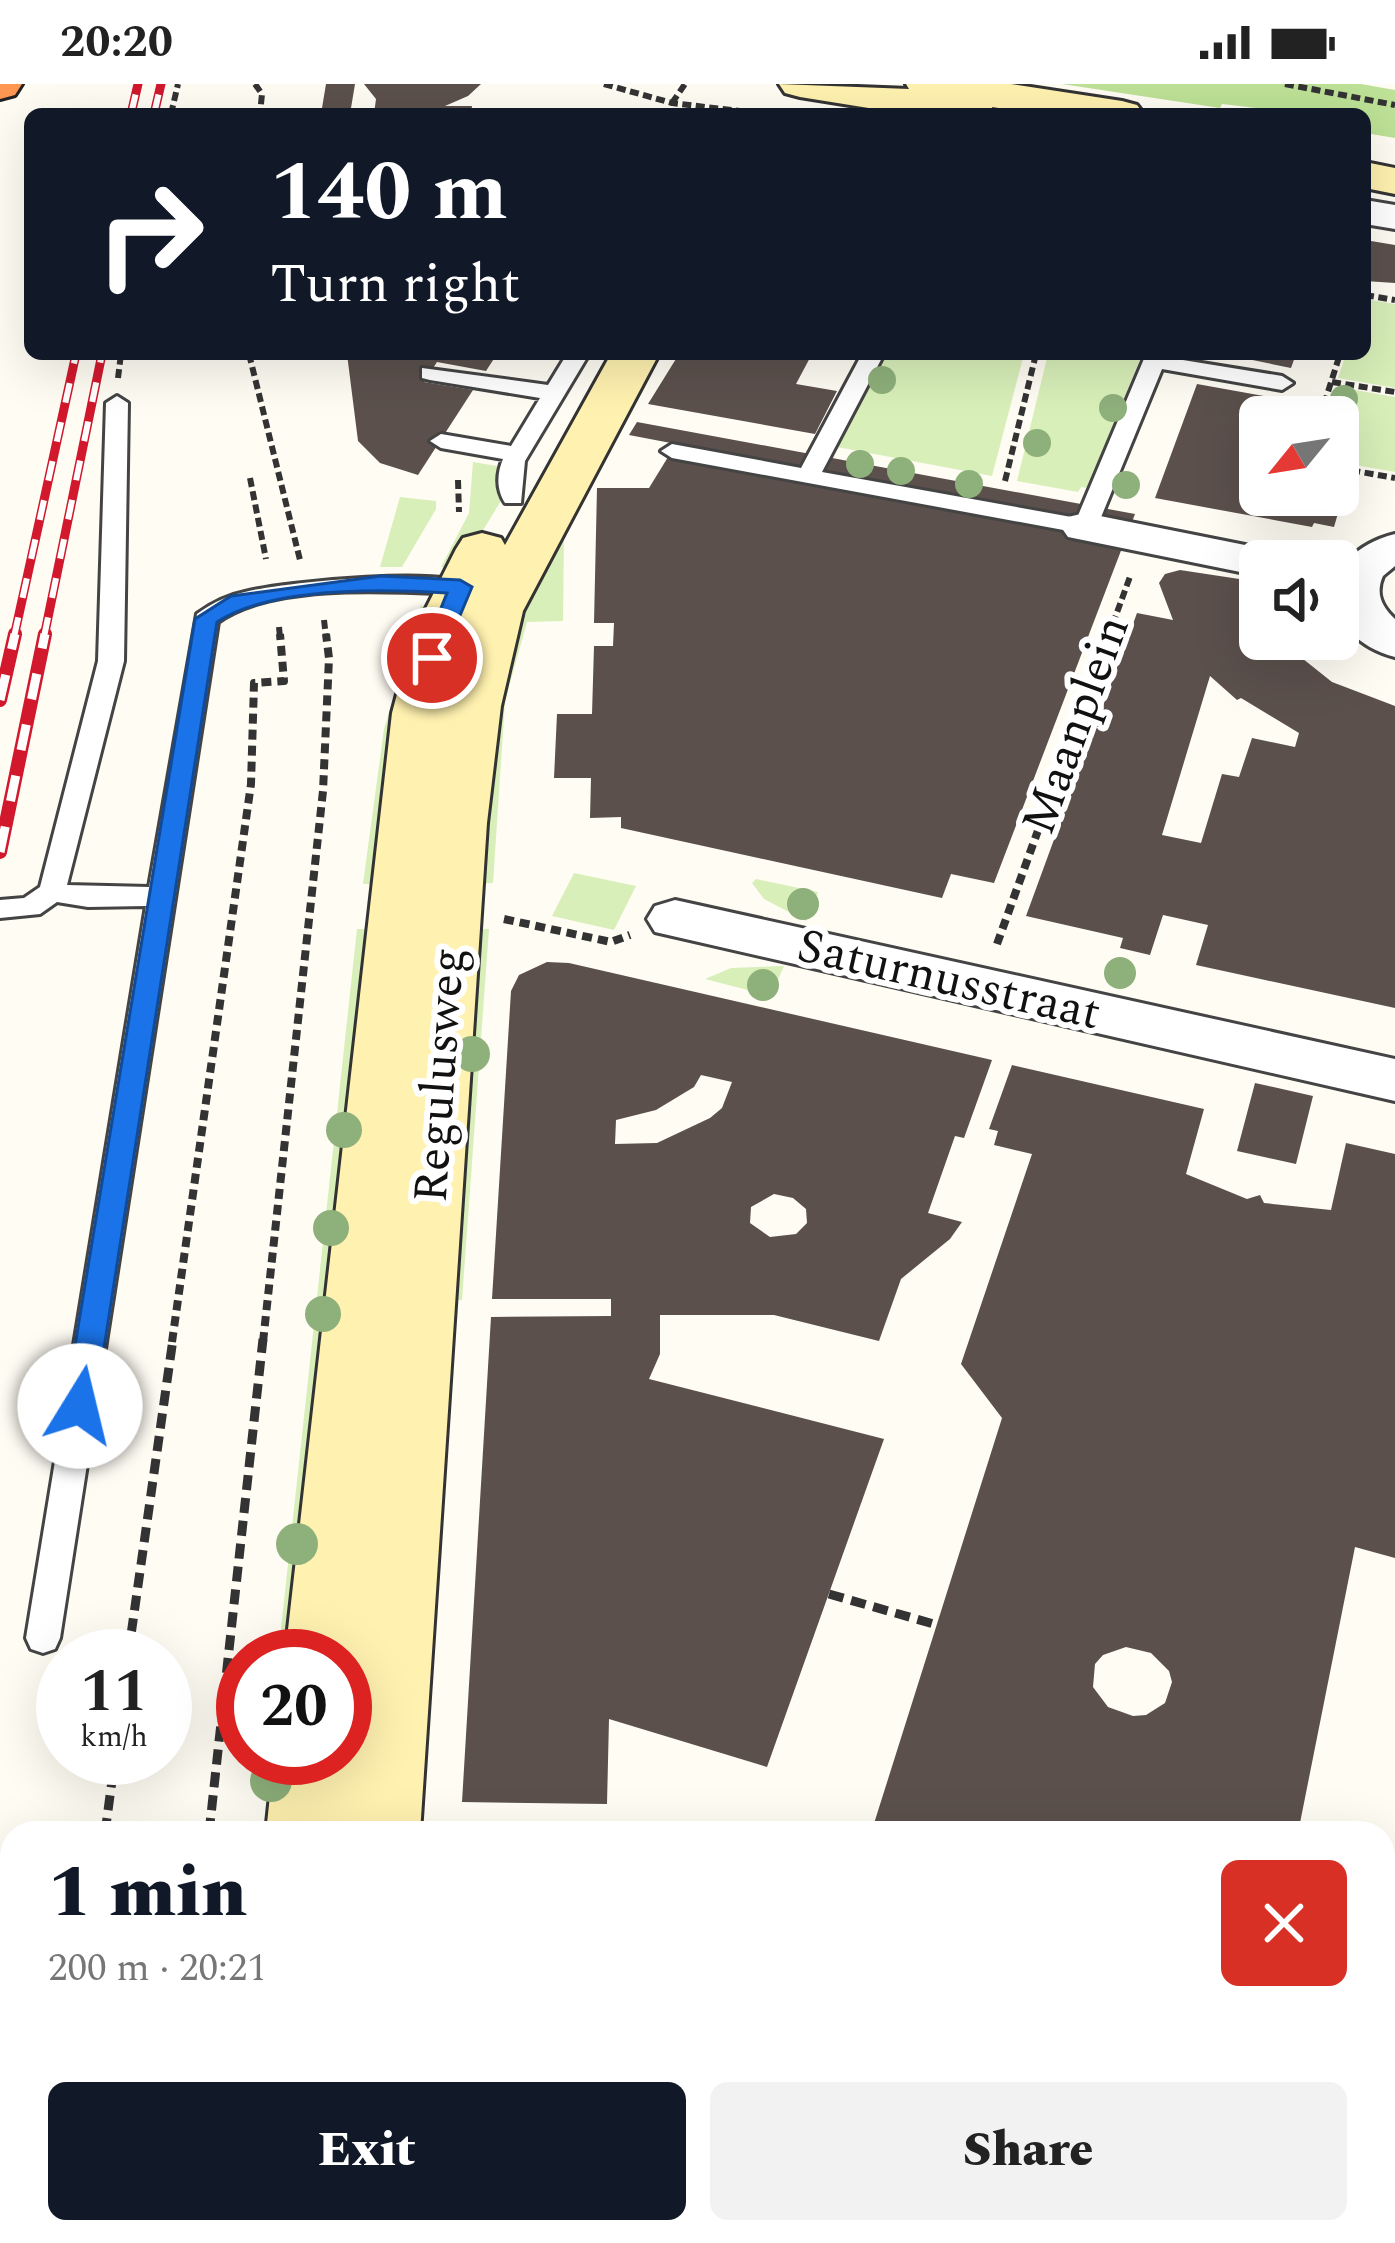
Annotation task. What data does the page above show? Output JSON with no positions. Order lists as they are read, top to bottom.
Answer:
{
  "streets": {
    "main road": ["Regulusweg"],
    "street": ["Saturnusstraat"],
    "path": ["Maanplein"]
  },
  "north": "bottom left",
  "page": {
    "status": "20:20",
    "turn": ["140 m", "Turn right"],
    "speed": "11 km/h",
    "limit": "20",
    "heading": ["1 min", "200 m · 20:21"],
    "buttons": ["Exit", "Share"]
  }
}
